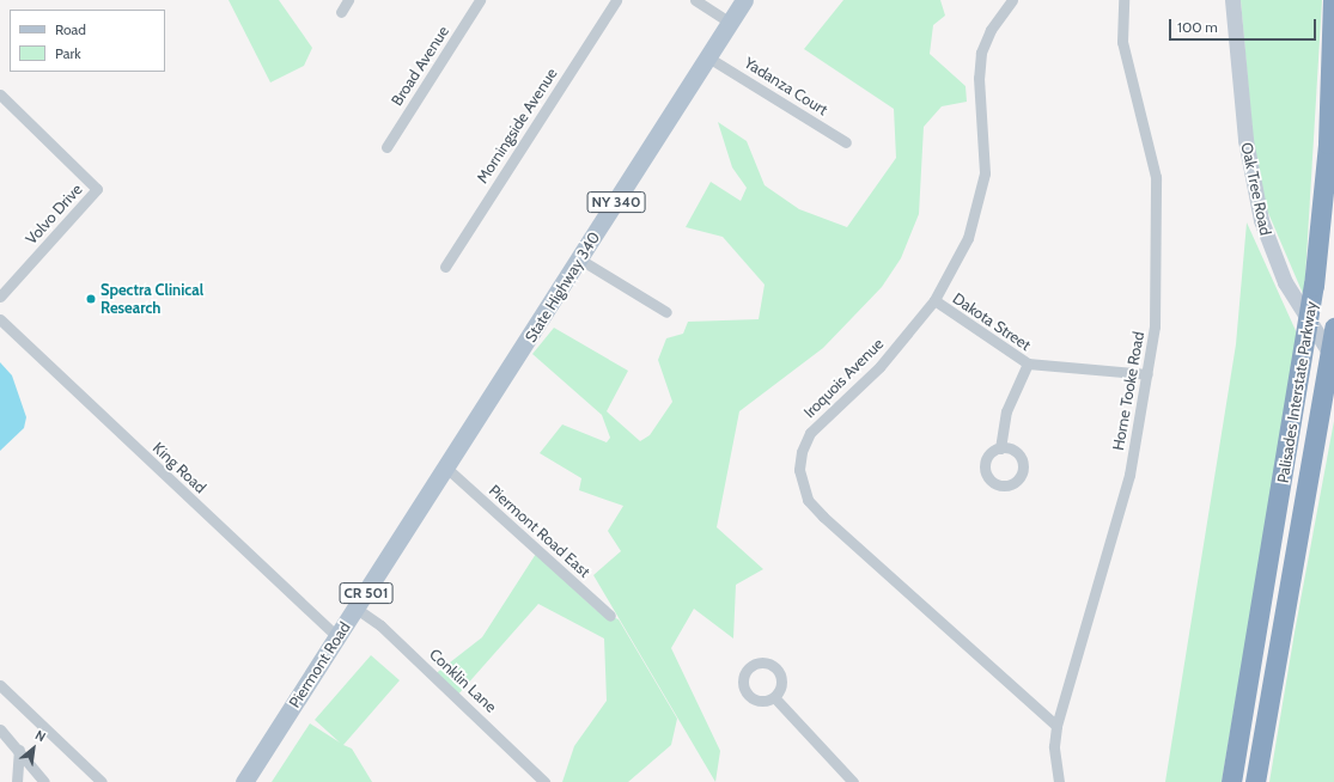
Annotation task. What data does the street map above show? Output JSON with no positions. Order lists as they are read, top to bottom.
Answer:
{
  "streets": {
    "highway": ["Palisades Interstate Parkway"],
    "main road": [
      "NY 340",
      "State Highway 340",
      "CR 501",
      "Piermont Road"
    ],
    "street": [
      "Broad Avenue",
      "Yadanza Court",
      "Morningside Avenue",
      "Oak Tree Road",
      "Volvo Drive",
      "Dakota Street",
      "Iroquois Avenue",
      "Horne Tooke Road",
      "King Road",
      "Piermont Road East",
      "Conklin Lane"
    ]
  },
  "crossings": [
    ["Yadanza Court", "State Highway 340"],
    ["State Highway 340", "Piermont Road"],
    ["Dakota Street", "Iroquois Avenue"],
    ["Dakota Street", "Horne Tooke Road"],
    ["Iroquois Avenue", "Horne Tooke Road"],
    ["King Road", "Piermont Road"],
    ["Piermont Road East", "Piermont Road"],
    ["Piermont Road", "Conklin Lane"]
  ],
  "places": ["Spectra Clinical Research"],
  "legend": ["Road", "Park"],
  "scale_bar": "100 m",
  "north": "top right"
}
